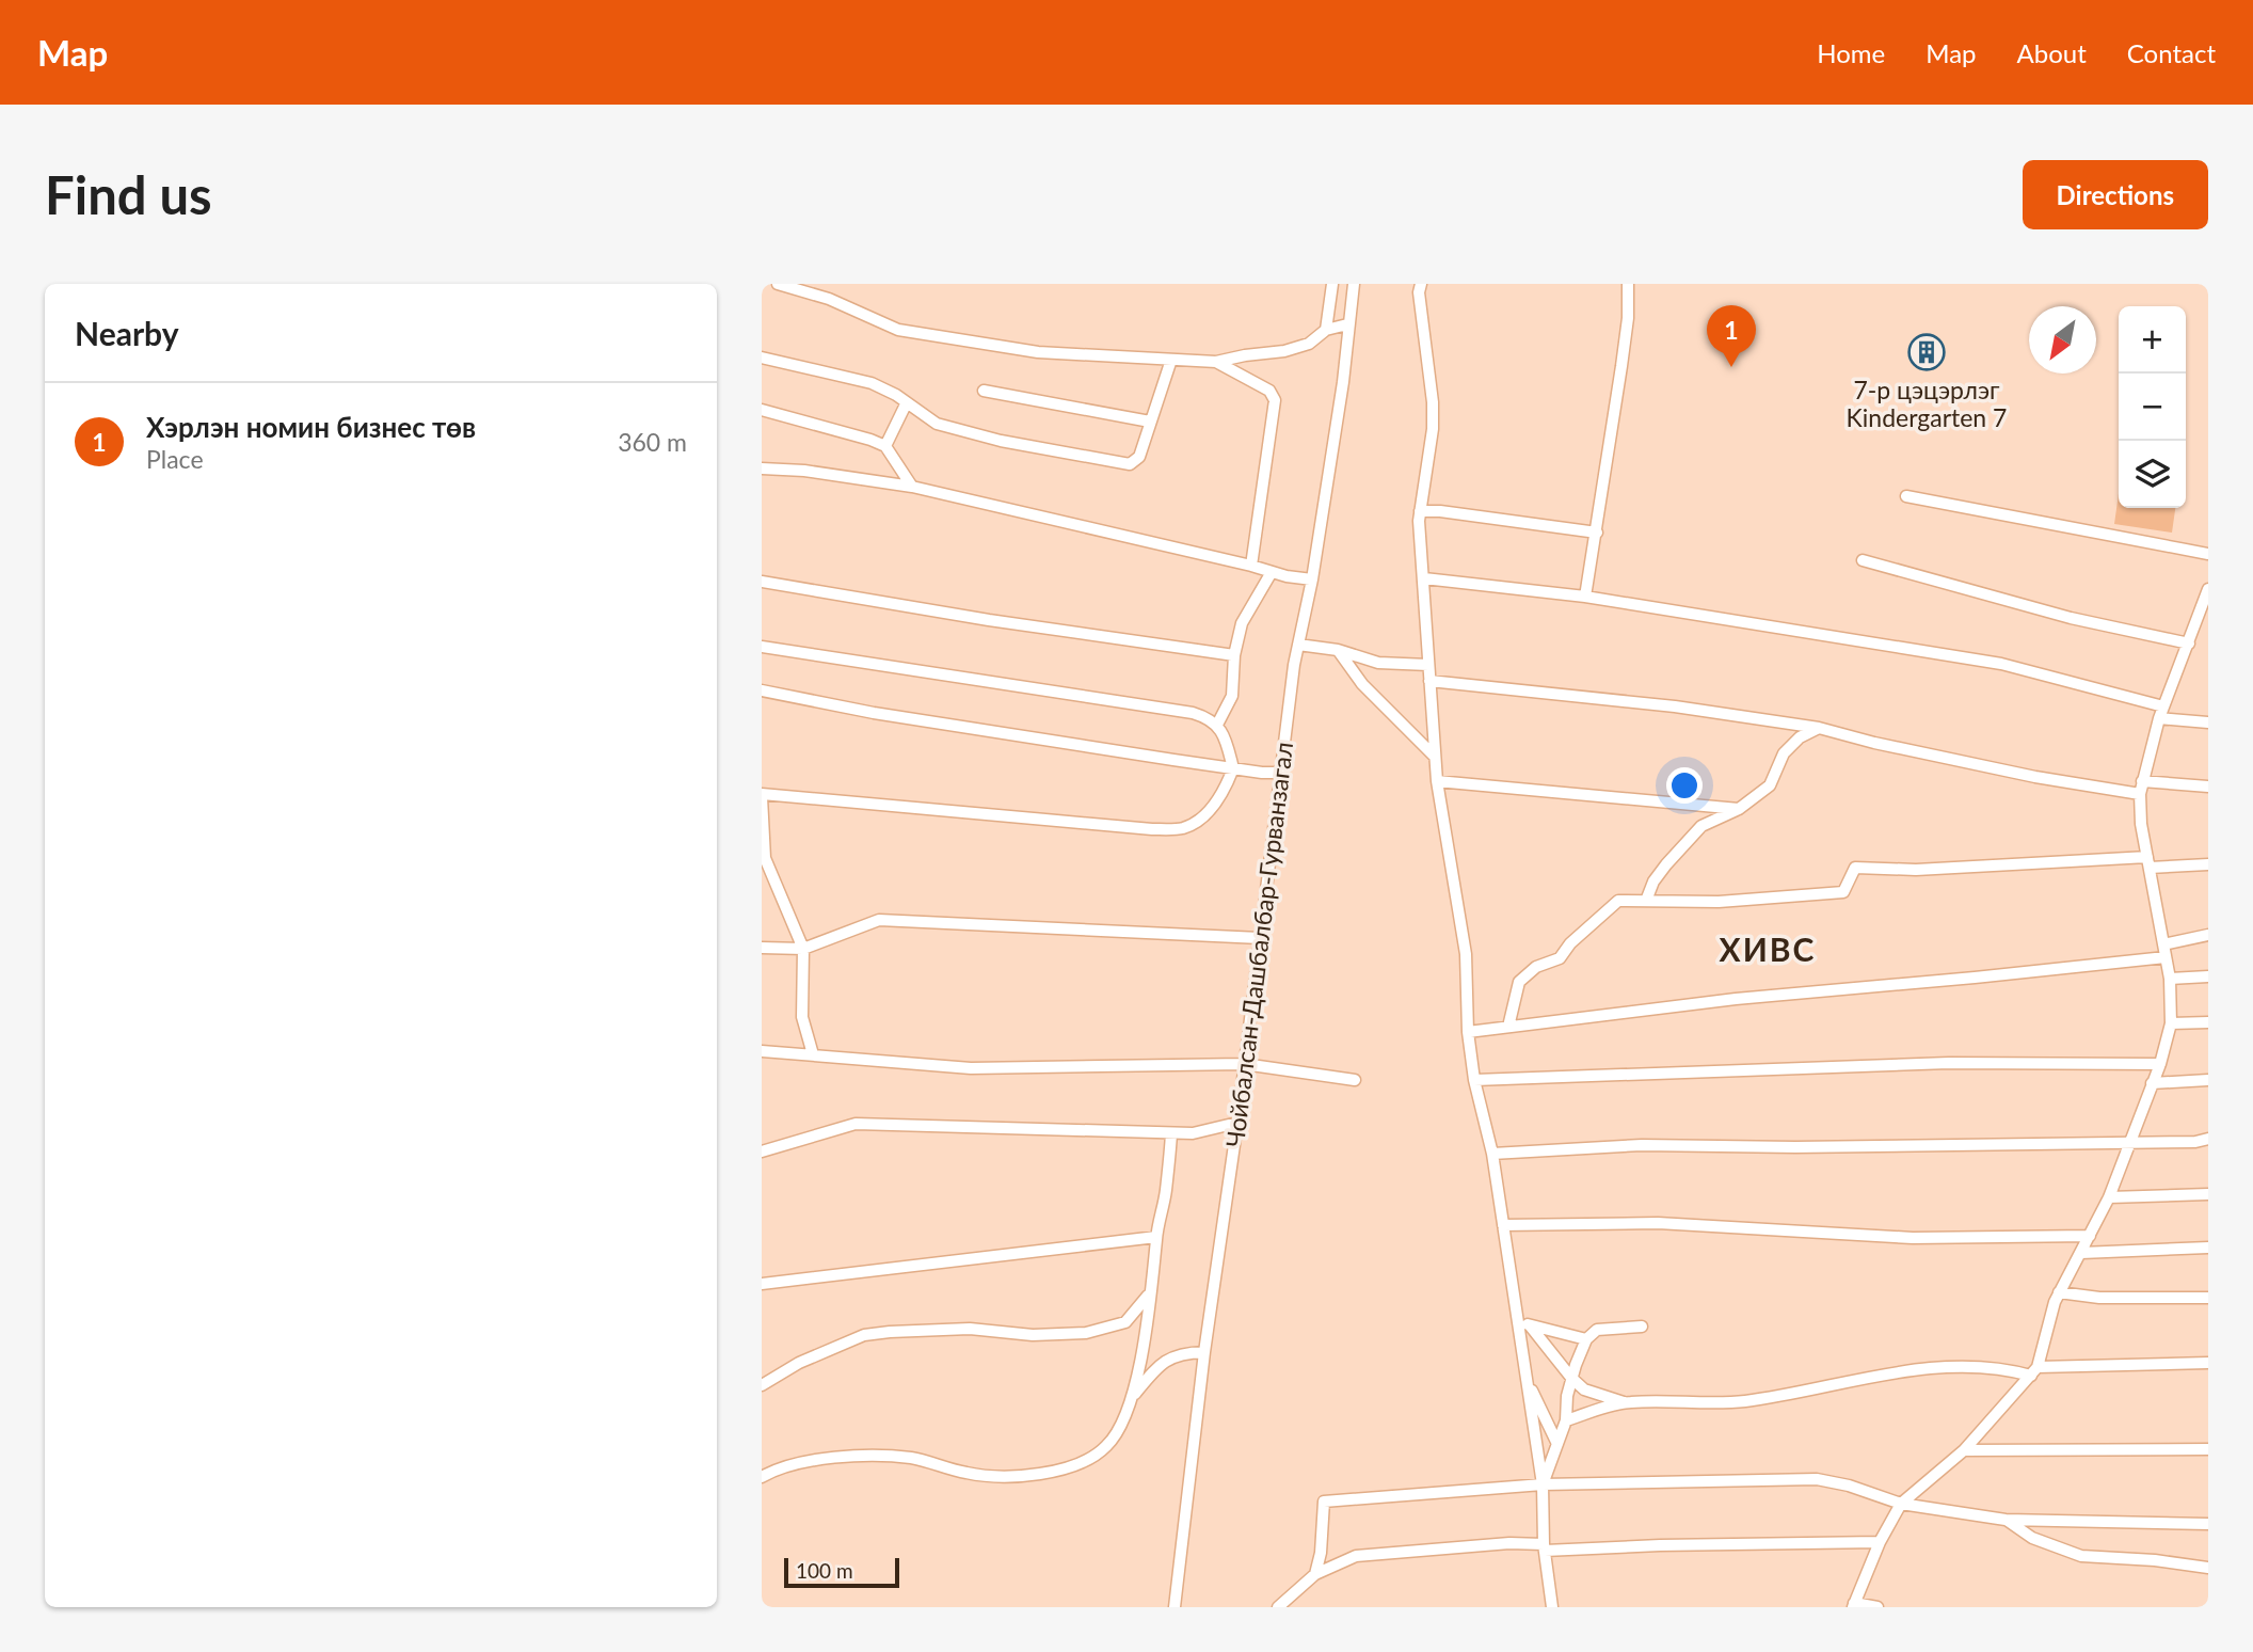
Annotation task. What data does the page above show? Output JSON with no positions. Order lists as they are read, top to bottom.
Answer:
{
  "streets": {
    "street": ["Чойбалсан-Дашбалбар-Гурванзагал"]
  },
  "districts": ["ХИВС"],
  "places": {
    "building": ["7-р цэцэрлэг Kindergarten 7"]
  },
  "scale_bar": "100 m",
  "north": "bottom left",
  "page": {
    "header": "Map",
    "nav": [
      "Home",
      "Map",
      "About",
      "Contact"
    ],
    "buttons": "Directions",
    "title": "Find us",
    "heading": "Nearby",
    "pins": "1",
    "map_buttons": ["+", "−"],
    "list": [
      {
        "mark": "1",
        "name": "Хэрлэн номин бизнес төв",
        "note": "Place",
        "value": "360 m"
      }
    ],
    "scale": "100 m"
  }
}
